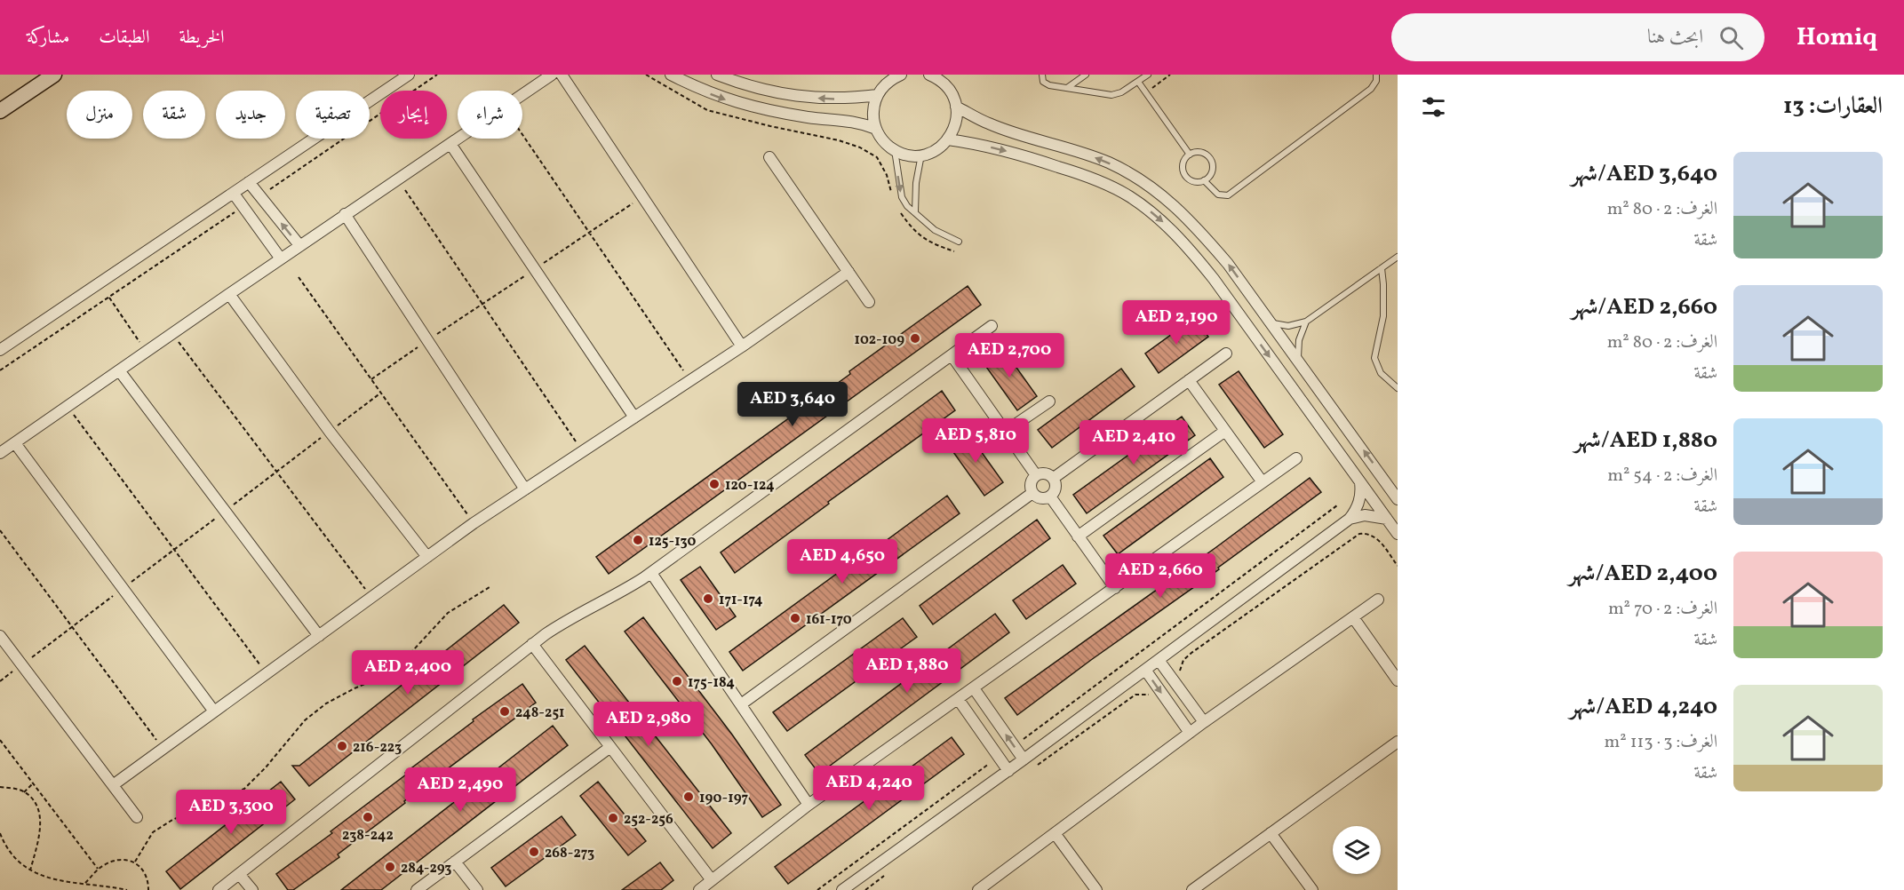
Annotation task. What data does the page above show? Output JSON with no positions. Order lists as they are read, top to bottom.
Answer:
{
  "places": [
    "102-109",
    "120-124",
    "125-130",
    "171-174",
    "161-170",
    "175-184",
    "248-251",
    "216-223",
    "190-197",
    "238-242",
    "252-256",
    "268-273",
    "284-293"
  ],
  "page": {
    "header": "Homiq",
    "search": "ابحث هنا",
    "nav": ["الخريطة", "الطبقات", "مشاركة"],
    "heading": "العقارات: 13",
    "chip": [
      "شراء",
      "إيجار",
      "تصفية",
      "جديد",
      "شقة",
      "منزل"
    ],
    "list": [
      {
        "name": "AED 3,640/شهر",
        "note": "الغرف: 2 · 80 m² · شقة"
      },
      {
        "name": "AED 2,660/شهر",
        "note": "الغرف: 2 · 80 m² · شقة"
      },
      {
        "name": "AED 1,880/شهر",
        "note": "الغرف: 2 · 54 m² · شقة"
      },
      {
        "name": "AED 2,400/شهر",
        "note": "الغرف: 2 · 70 m² · شقة"
      },
      {
        "name": "AED 4,240/شهر",
        "note": "الغرف: 3 · 113 m² · شقة"
      }
    ],
    "price": [
      "AED 2,190",
      "AED 2,700",
      "AED 3,640",
      "AED 5,810",
      "AED 2,410",
      "AED 4,650",
      "AED 2,660",
      "AED 1,880",
      "AED 2,400",
      "AED 2,980",
      "AED 4,240",
      "AED 2,490",
      "AED 3,300"
    ]
  }
}
